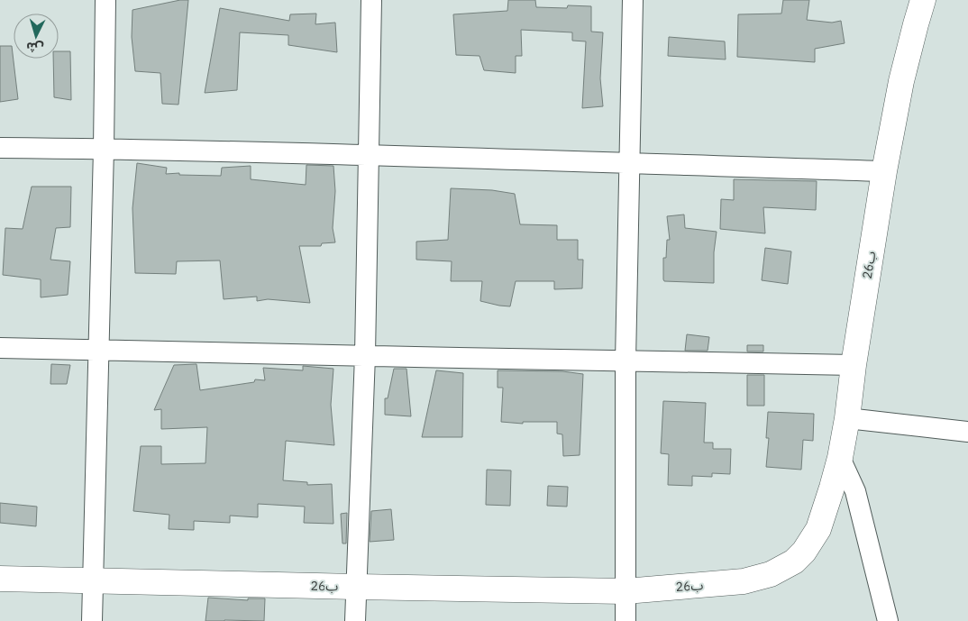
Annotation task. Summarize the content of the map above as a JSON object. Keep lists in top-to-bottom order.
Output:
{
  "streets": {
    "highway": ["26ب"]
  },
  "north": "bottom"
}
